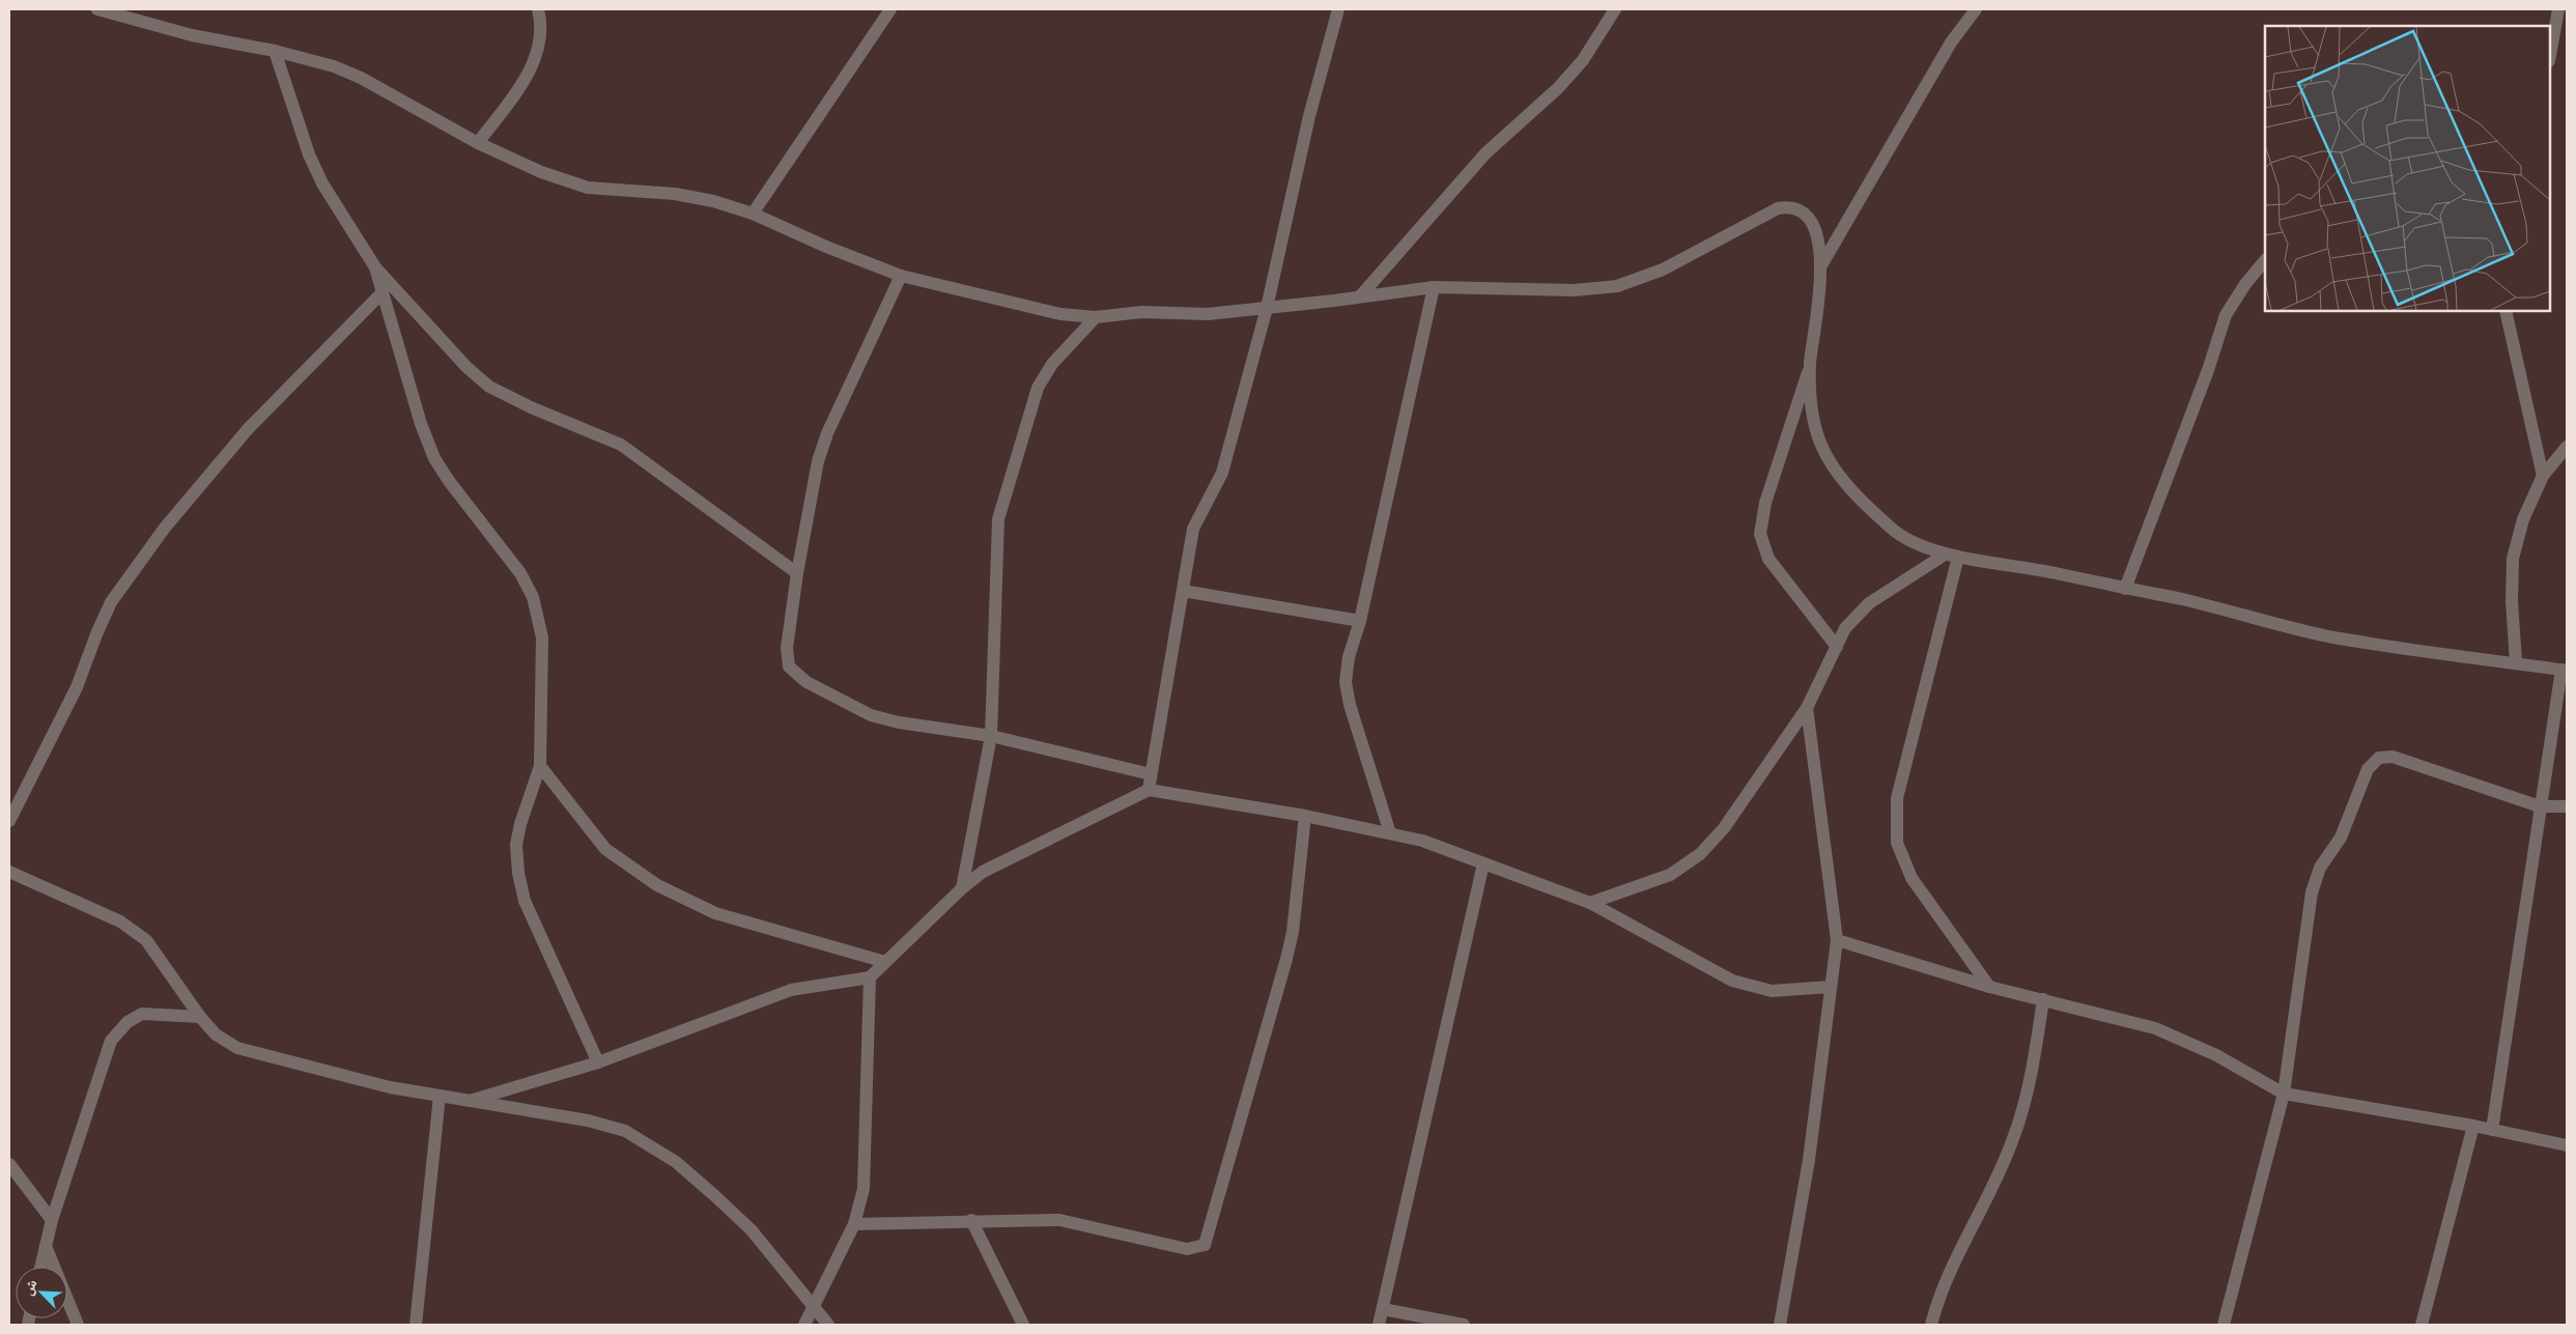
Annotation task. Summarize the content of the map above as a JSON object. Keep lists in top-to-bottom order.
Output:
{
  "north": "top left"
}
